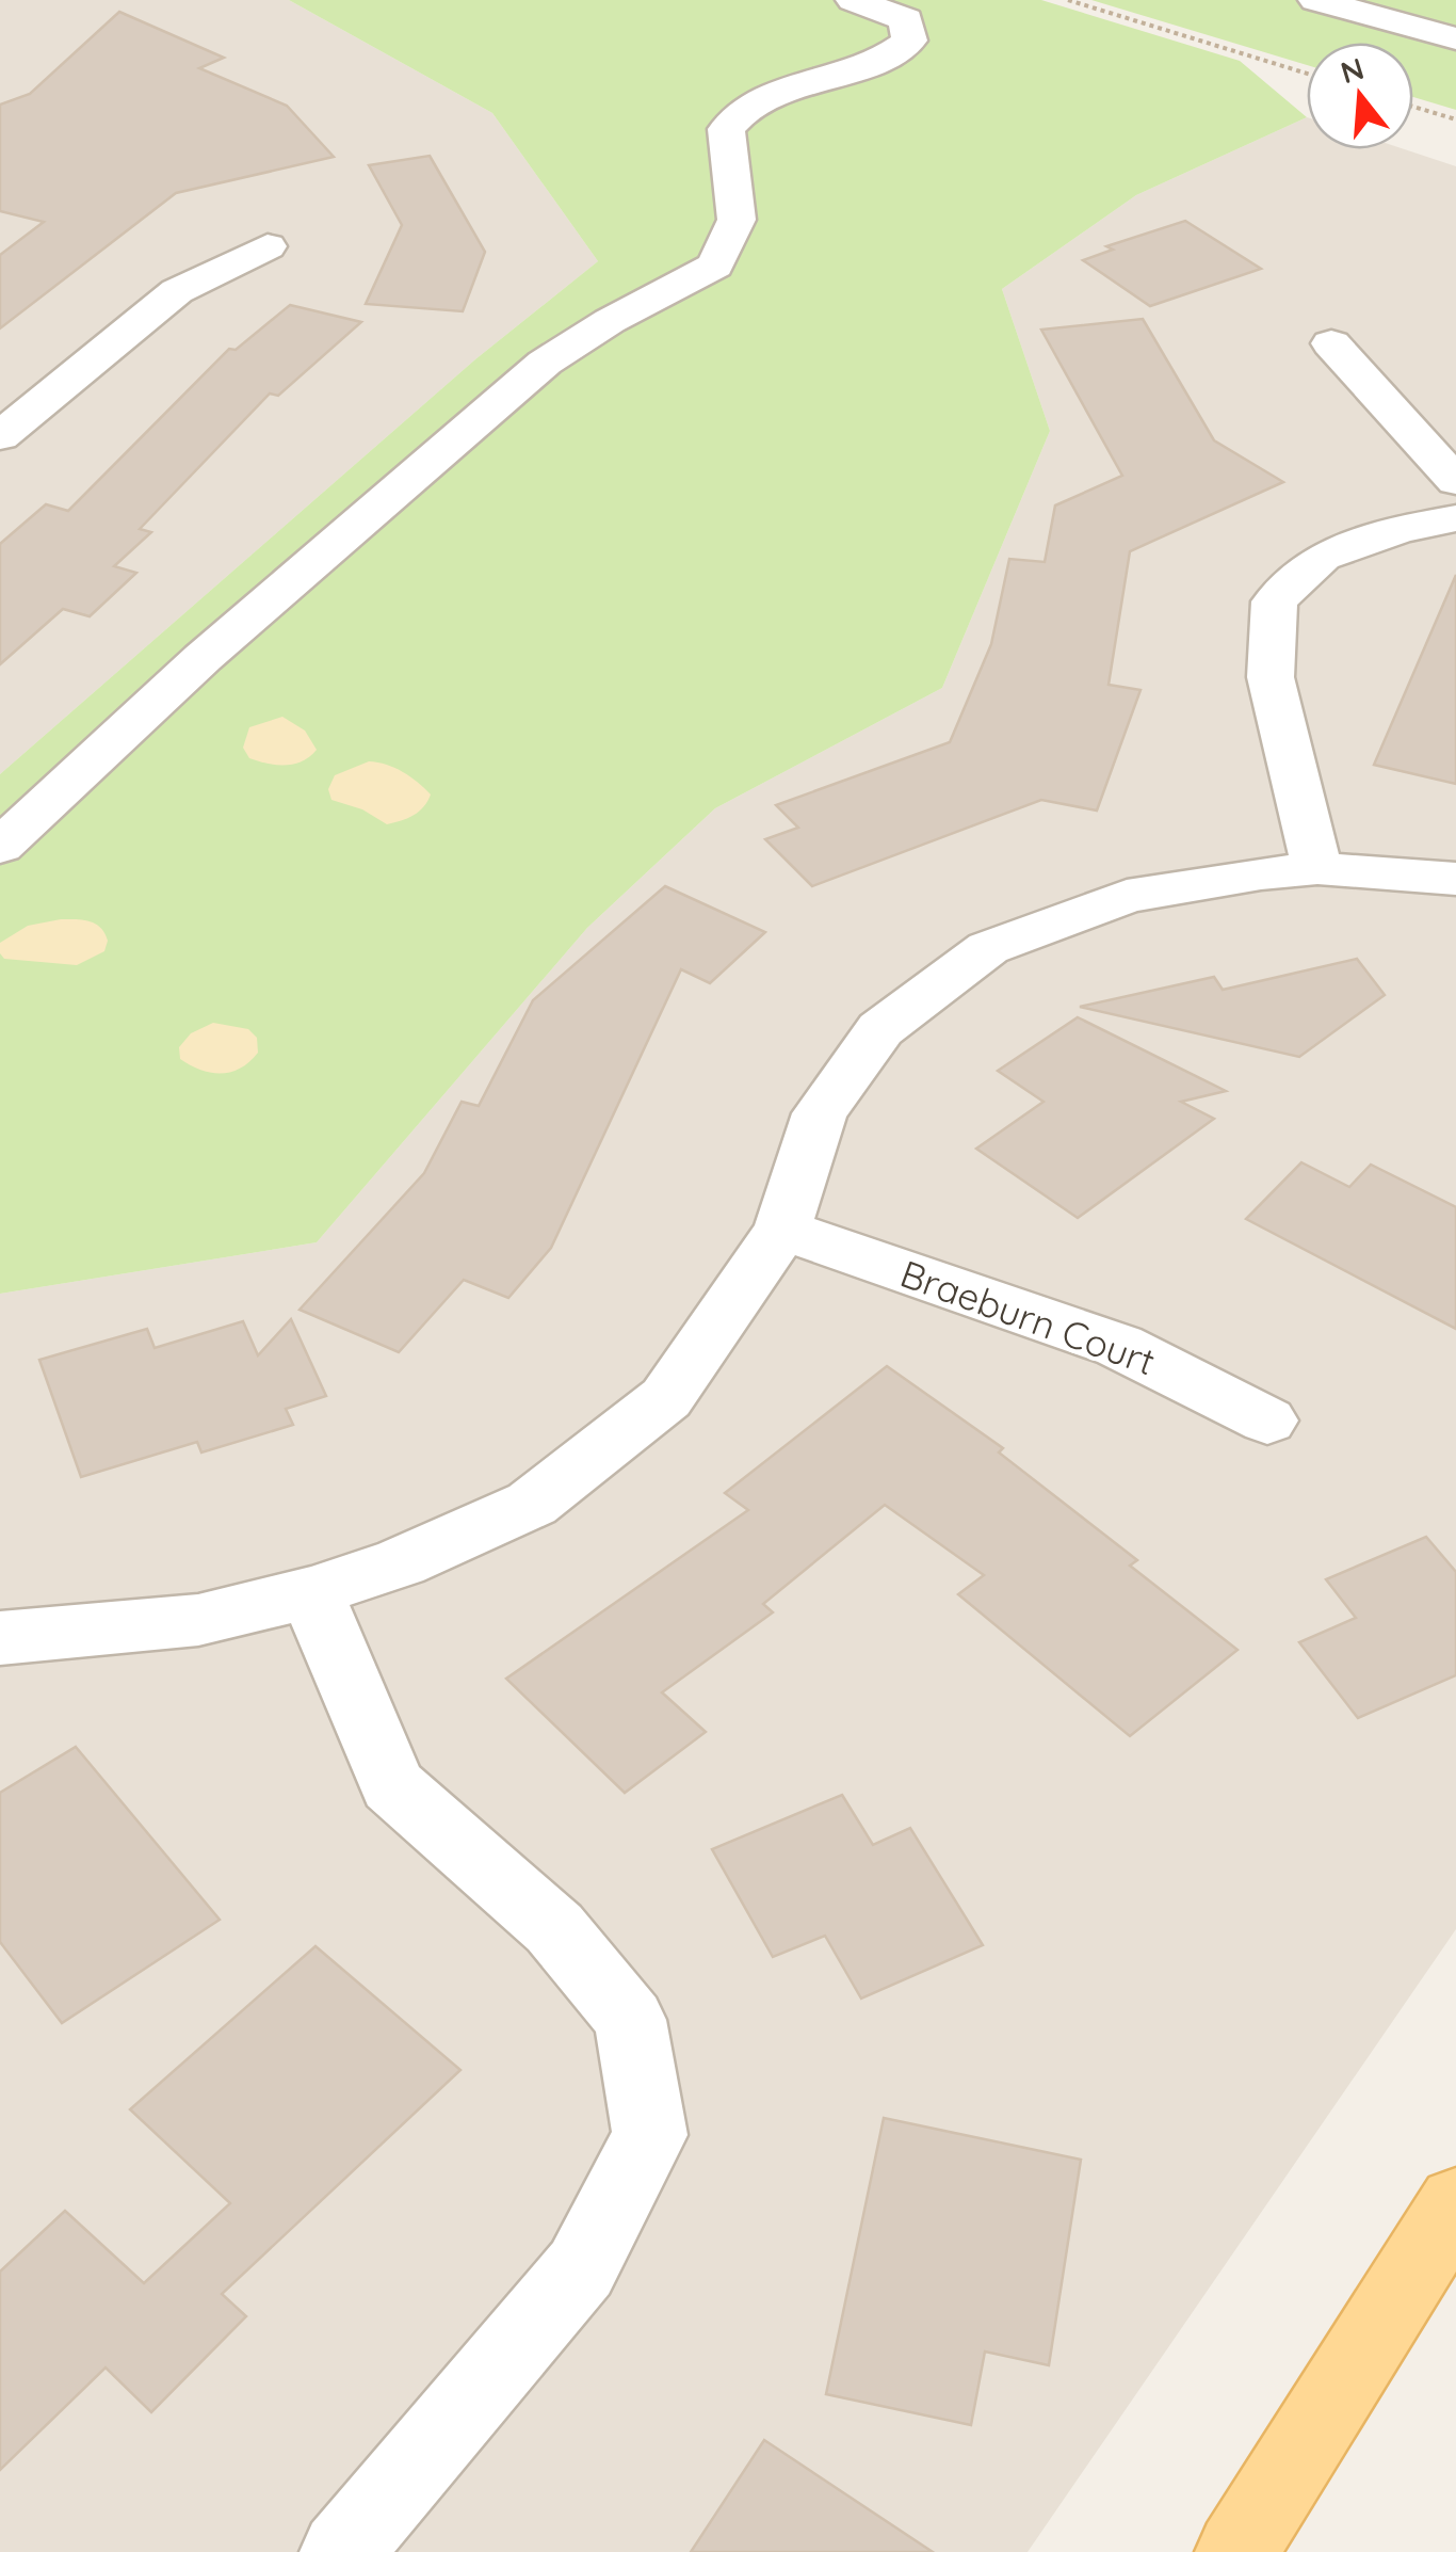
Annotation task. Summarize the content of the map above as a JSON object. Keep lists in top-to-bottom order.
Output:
{
  "streets": {
    "street": ["Braeburn Court"]
  },
  "north": "top"
}
